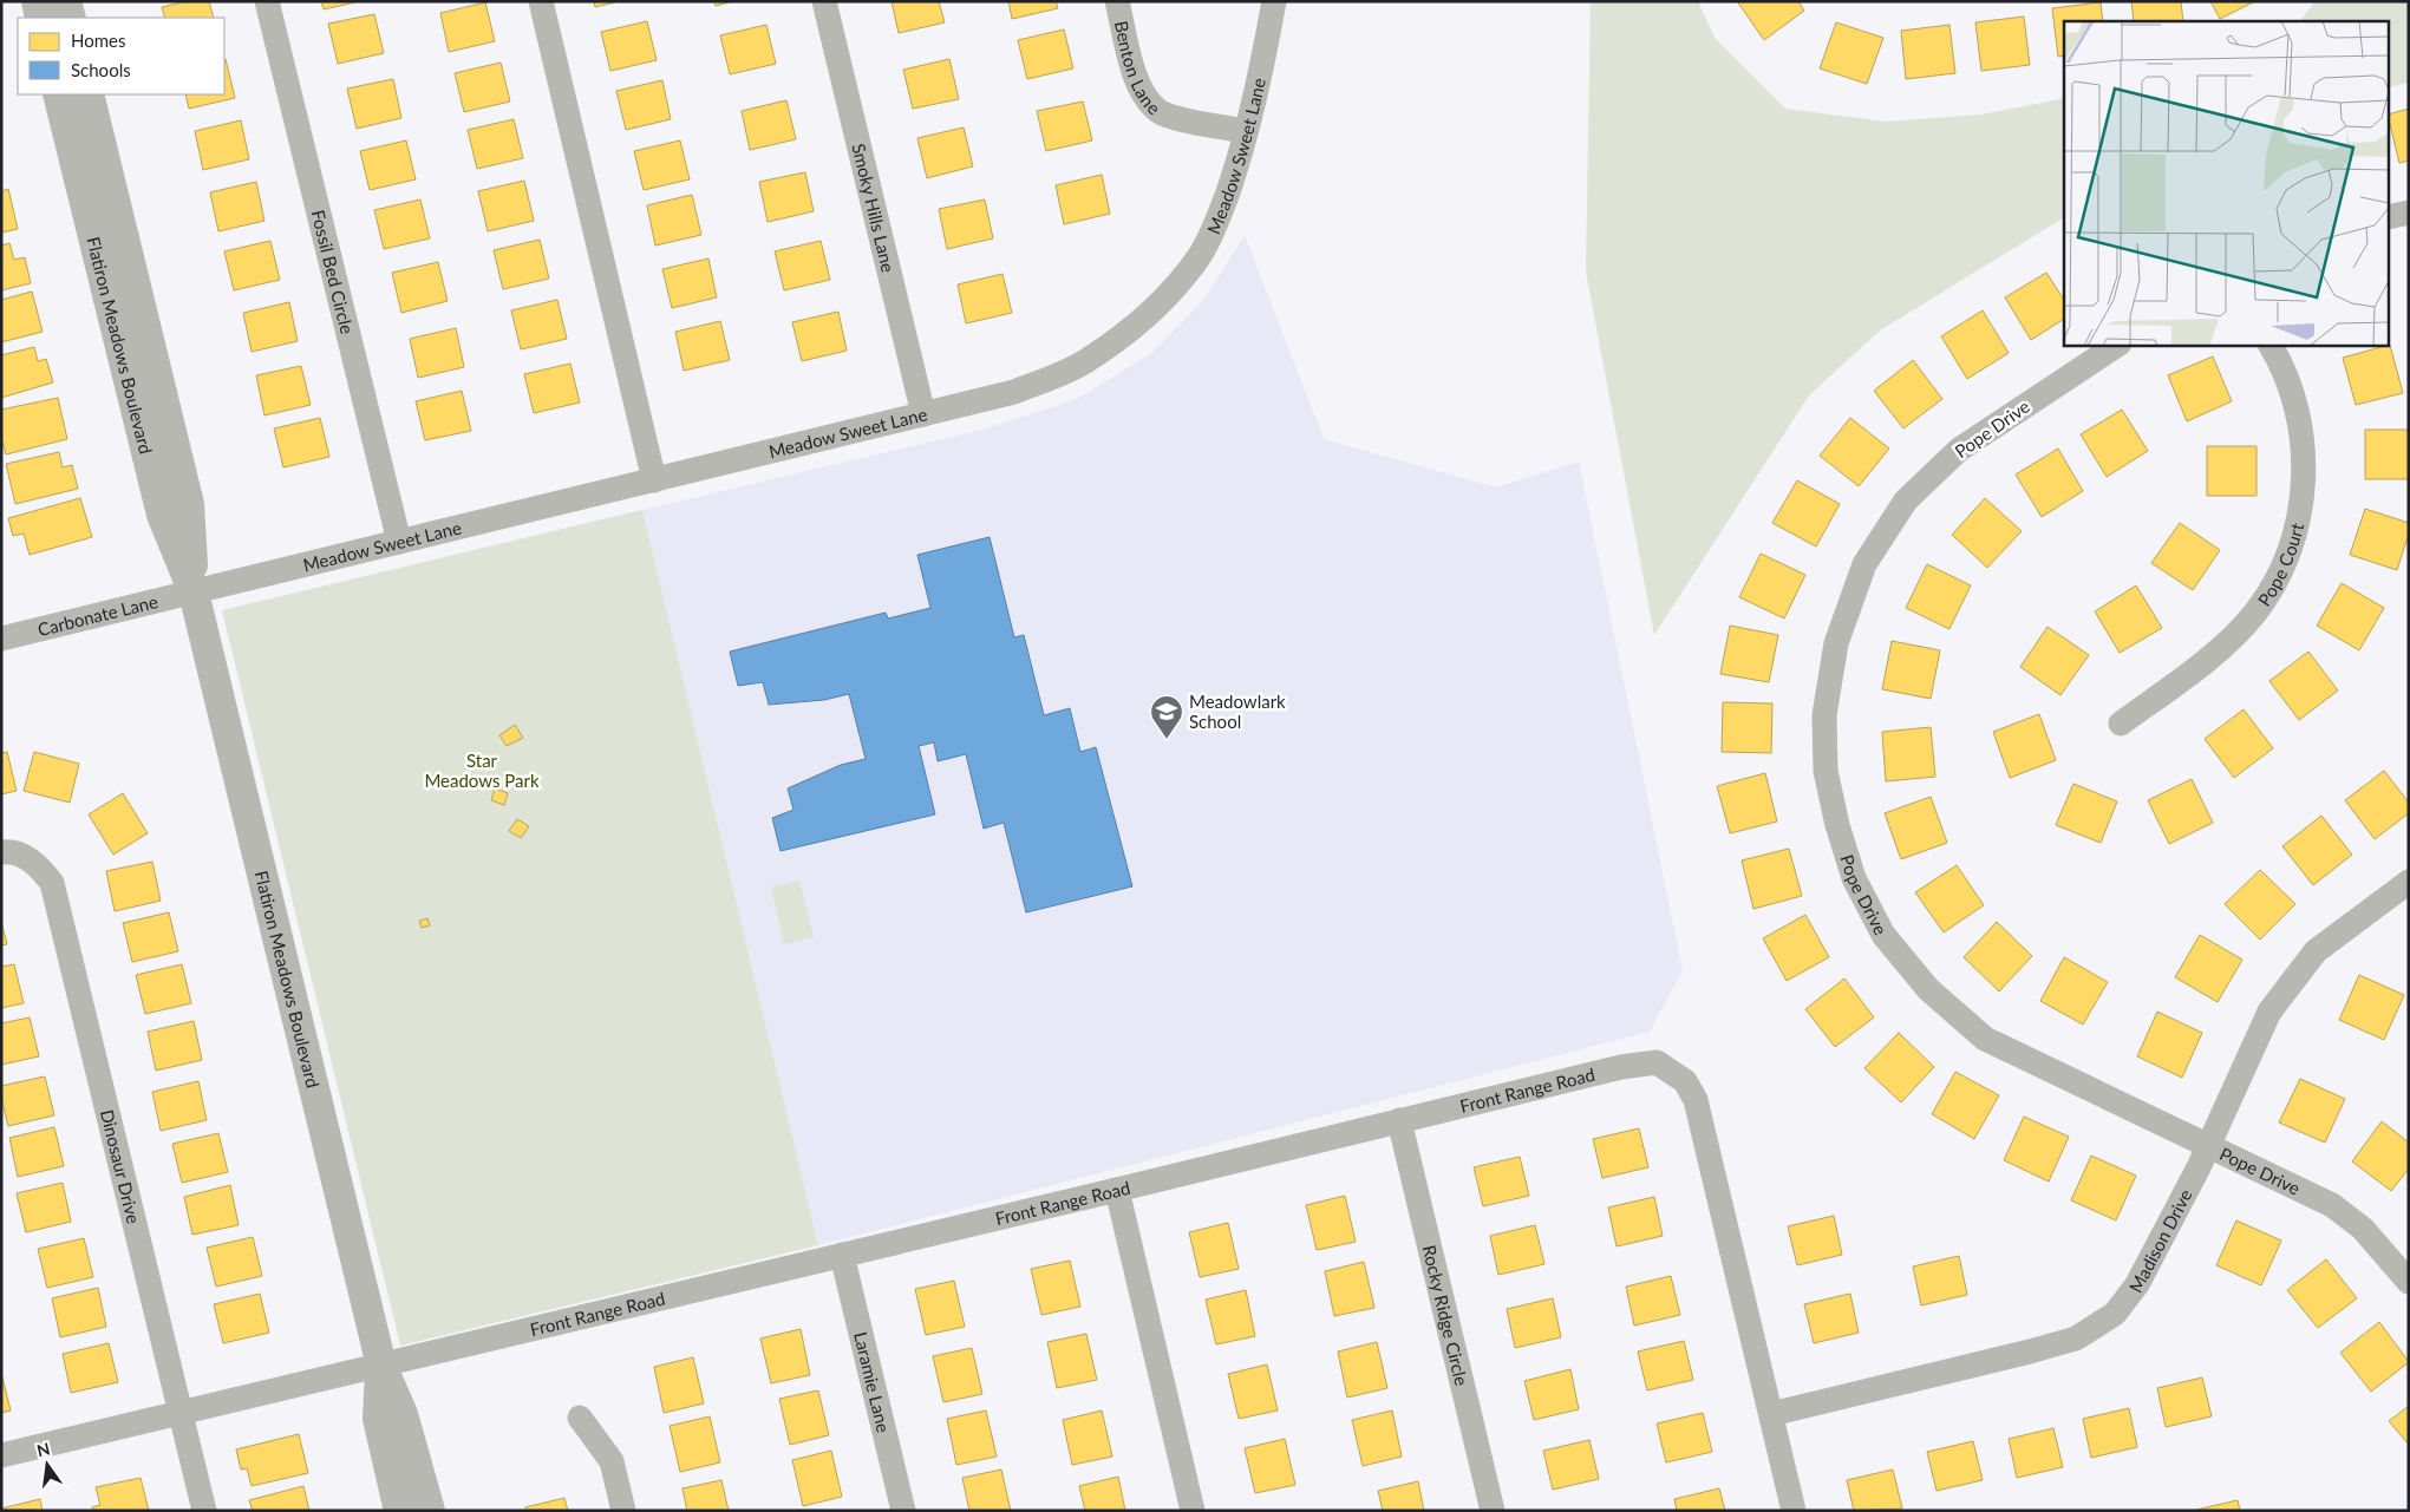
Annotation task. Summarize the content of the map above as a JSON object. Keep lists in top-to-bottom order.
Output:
{
  "streets": {
    "street": [
      "Benton Lane",
      "Meadow Sweet Lane",
      "Smoky Hills Lane",
      "Fossil Bed Circle",
      "Flatiron Meadows Boulevard",
      "Pope Drive",
      "Pope Court",
      "Carbonate Lane",
      "Front Range Road",
      "Dinosaur Drive",
      "Madison Drive",
      "Rocky Ridge Circle",
      "Laramie Lane"
    ]
  },
  "crossings": [
    ["Benton Lane", "Meadow Sweet Lane"],
    ["Meadow Sweet Lane", "Smoky Hills Lane"],
    ["Meadow Sweet Lane", "Fossil Bed Circle"],
    ["Meadow Sweet Lane", "Flatiron Meadows Boulevard"],
    ["Meadow Sweet Lane", "Carbonate Lane"],
    ["Flatiron Meadows Boulevard", "Carbonate Lane"],
    ["Flatiron Meadows Boulevard", "Front Range Road"],
    ["Pope Drive", "Madison Drive"],
    ["Front Range Road", "Dinosaur Drive"],
    ["Front Range Road", "Madison Drive"],
    ["Front Range Road", "Rocky Ridge Circle"],
    ["Front Range Road", "Laramie Lane"]
  ],
  "parks": ["Star Meadows Park"],
  "places": {
    "school or university": ["Meadowlark School"]
  },
  "legend": ["Homes", "Schools"],
  "north": "top"
}
